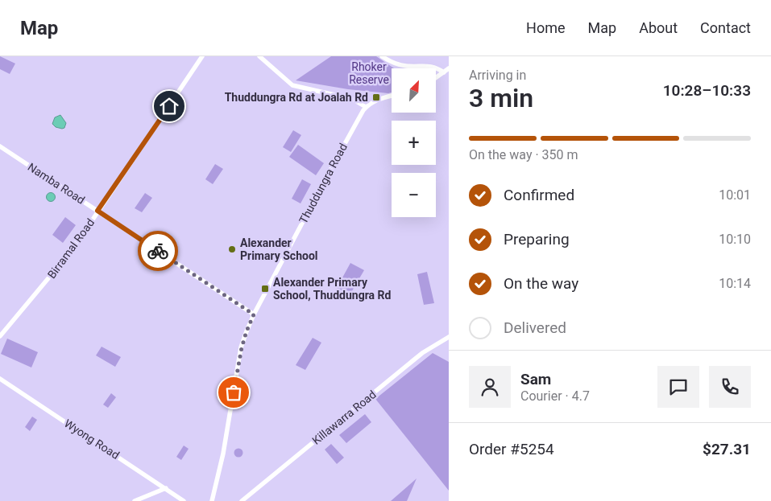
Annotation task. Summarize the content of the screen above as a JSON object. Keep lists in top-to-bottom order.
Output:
{
  "streets": {
    "street": [
      "Namba Road",
      "Thuddungra Road",
      "Birramal Road",
      "Killawarra Road",
      "Wyong Road"
    ]
  },
  "crossings": [
    ["Namba Road", "Thuddungra Road"],
    ["Namba Road", "Birramal Road"]
  ],
  "parks": ["Rhoker Reserve"],
  "places": {
    "transit": ["Thuddungra Rd at Joalah Rd", "Alexander Primary School, Thuddungra Rd"],
    "other": ["Alexander Primary School"]
  },
  "north": "top right",
  "page": {
    "header": "Map",
    "nav": [
      "Home",
      "Map",
      "About",
      "Contact"
    ],
    "heading": ["3 min", "Arriving in", "10:28–10:33"],
    "panel": [
      "Sam",
      "Courier · 4.7",
      "Order #5254",
      "$27.31"
    ],
    "map_buttons": ["+", "−"],
    "bar": "On the way · 350 m",
    "list": [
      ["Confirmed", "10:01"],
      ["Preparing", "10:10"],
      ["On the way", "10:14"],
      "Delivered"
    ]
  }
}
